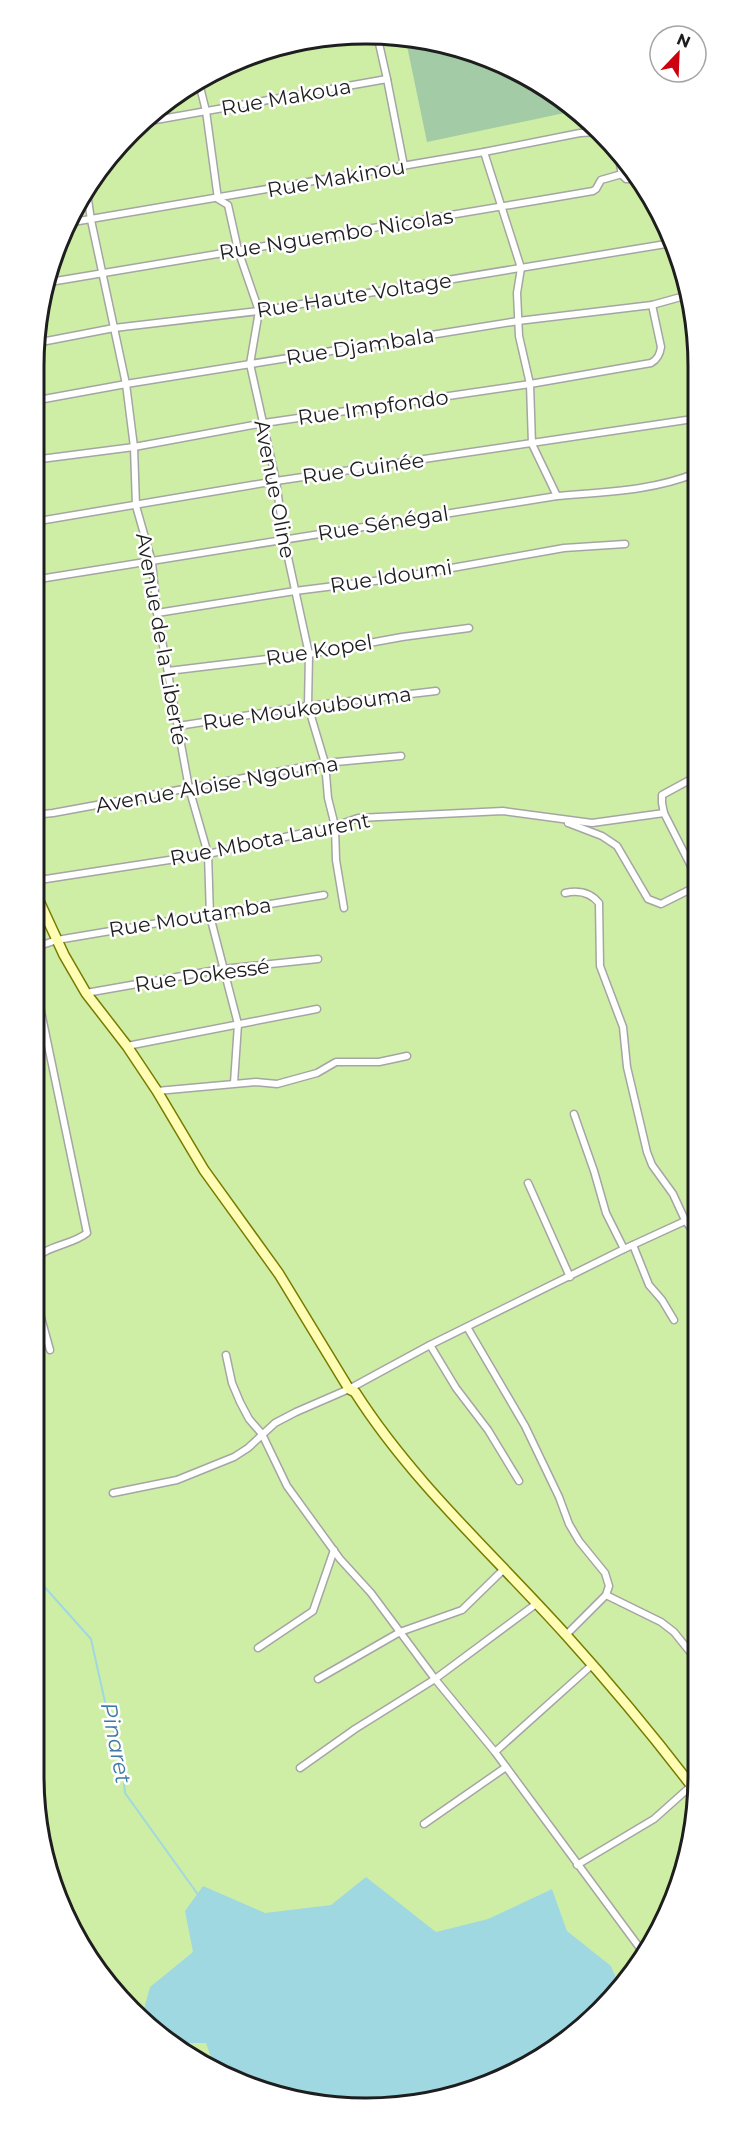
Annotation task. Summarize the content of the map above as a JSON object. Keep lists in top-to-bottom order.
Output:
{
  "streets": {
    "street": [
      "Rue Makoua",
      "Rue Makinou",
      "Rue Nguembo Nicolas",
      "Rue Haute Voltage",
      "Rue Djambala",
      "Rue Impfondo",
      "Rue Guinée",
      "Avenue Oline",
      "Rue Sénégal",
      "Rue Idoumi",
      "Avenue de la Liberté",
      "Rue Kopel",
      "Rue Moukoubouma",
      "Avenue Aloise Ngouma",
      "Rue Mbota Laurent",
      "Rue Moutamba",
      "Rue Dokessé"
    ]
  },
  "crossings": [
    ["Rue Makoua", "Avenue Oline"],
    ["Rue Makinou", "Avenue Oline"],
    ["Rue Makinou", "Avenue de la Liberté"],
    ["Rue Nguembo Nicolas", "Avenue Oline"],
    ["Rue Nguembo Nicolas", "Avenue de la Liberté"],
    ["Rue Haute Voltage", "Avenue Oline"],
    ["Rue Haute Voltage", "Avenue de la Liberté"],
    ["Rue Djambala", "Rue Impfondo"],
    ["Rue Djambala", "Avenue Oline"],
    ["Rue Djambala", "Avenue de la Liberté"],
    ["Rue Impfondo", "Avenue Oline"],
    ["Rue Impfondo", "Avenue de la Liberté"],
    ["Rue Guinée", "Avenue Oline"],
    ["Rue Guinée", "Avenue de la Liberté"],
    ["Avenue Oline", "Rue Sénégal"],
    ["Avenue Oline", "Rue Idoumi"],
    ["Avenue Oline", "Rue Kopel"],
    ["Avenue Oline", "Rue Moukoubouma"],
    ["Avenue Oline", "Avenue Aloise Ngouma"],
    ["Avenue Oline", "Rue Mbota Laurent"],
    ["Rue Sénégal", "Avenue de la Liberté"],
    ["Rue Idoumi", "Avenue de la Liberté"],
    ["Avenue de la Liberté", "Rue Kopel"],
    ["Avenue de la Liberté", "Rue Moukoubouma"],
    ["Avenue de la Liberté", "Avenue Aloise Ngouma"],
    ["Avenue de la Liberté", "Rue Mbota Laurent"],
    ["Avenue de la Liberté", "Rue Moutamba"],
    ["Avenue de la Liberté", "Rue Dokessé"]
  ],
  "water": ["Pinaret"],
  "north": "top right"
}
